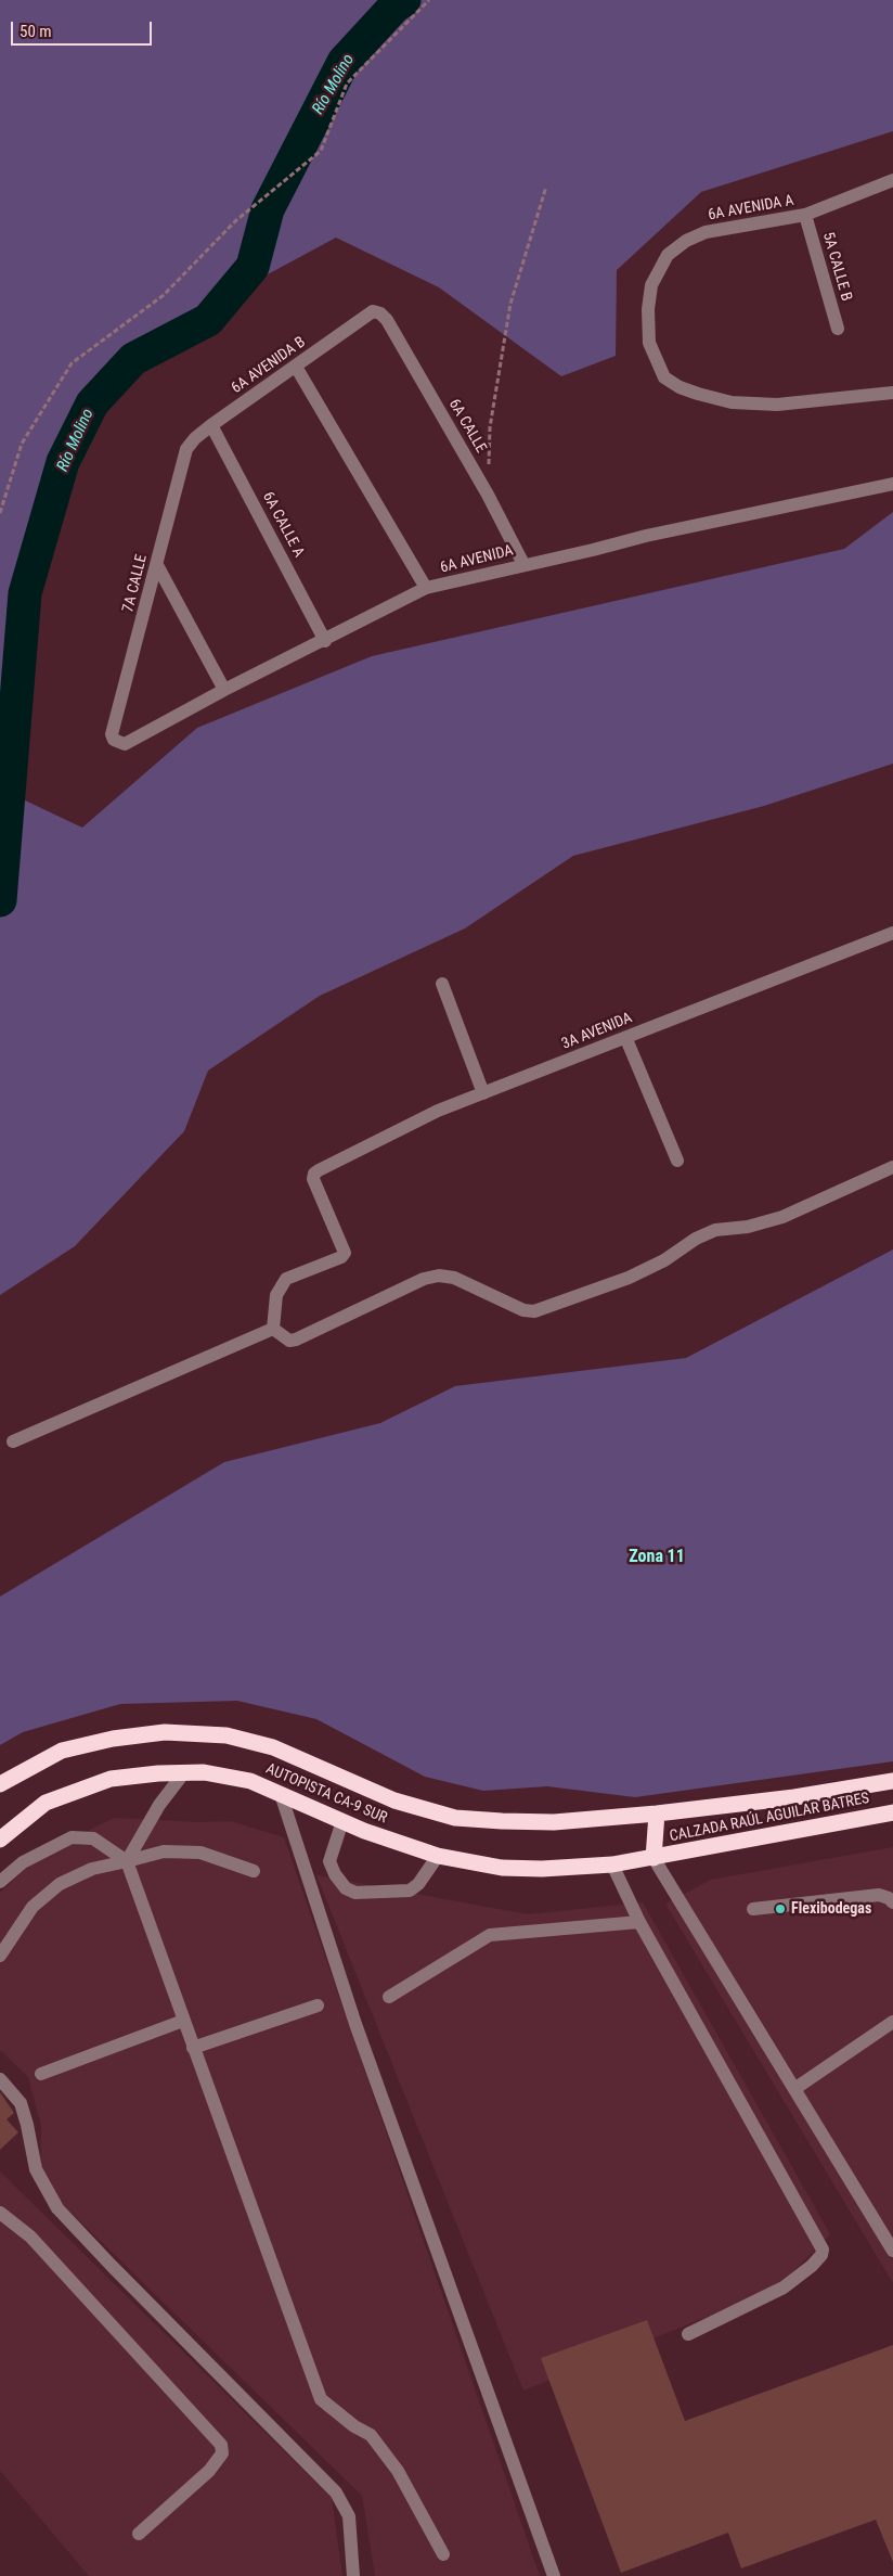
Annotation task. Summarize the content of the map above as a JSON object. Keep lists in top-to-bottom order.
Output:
{
  "streets": {
    "highway": ["AUTOPISTA CA-9 SUR", "CALZADA RAÚL AGUILAR BATRES"],
    "street": [
      "6A AVENIDA A",
      "5A CALLE B",
      "6A AVENIDA B",
      "6A CALLE",
      "6A CALLE A",
      "6A AVENIDA",
      "7A CALLE",
      "3A AVENIDA"
    ]
  },
  "crossings": [
    ["6A AVENIDA A", "5A CALLE B"],
    ["6A AVENIDA B", "6A CALLE"],
    ["6A AVENIDA B", "6A CALLE A"],
    ["6A AVENIDA B", "7A CALLE"],
    ["6A CALLE", "6A AVENIDA"],
    ["6A CALLE A", "6A AVENIDA"],
    ["6A AVENIDA", "7A CALLE"],
    ["AUTOPISTA CA-9 SUR", "CALZADA RAÚL AGUILAR BATRES"]
  ],
  "districts": ["Zona 11"],
  "water": ["Río Molino"],
  "places": ["Flexibodegas"],
  "scale_bar": "50 m"
}
